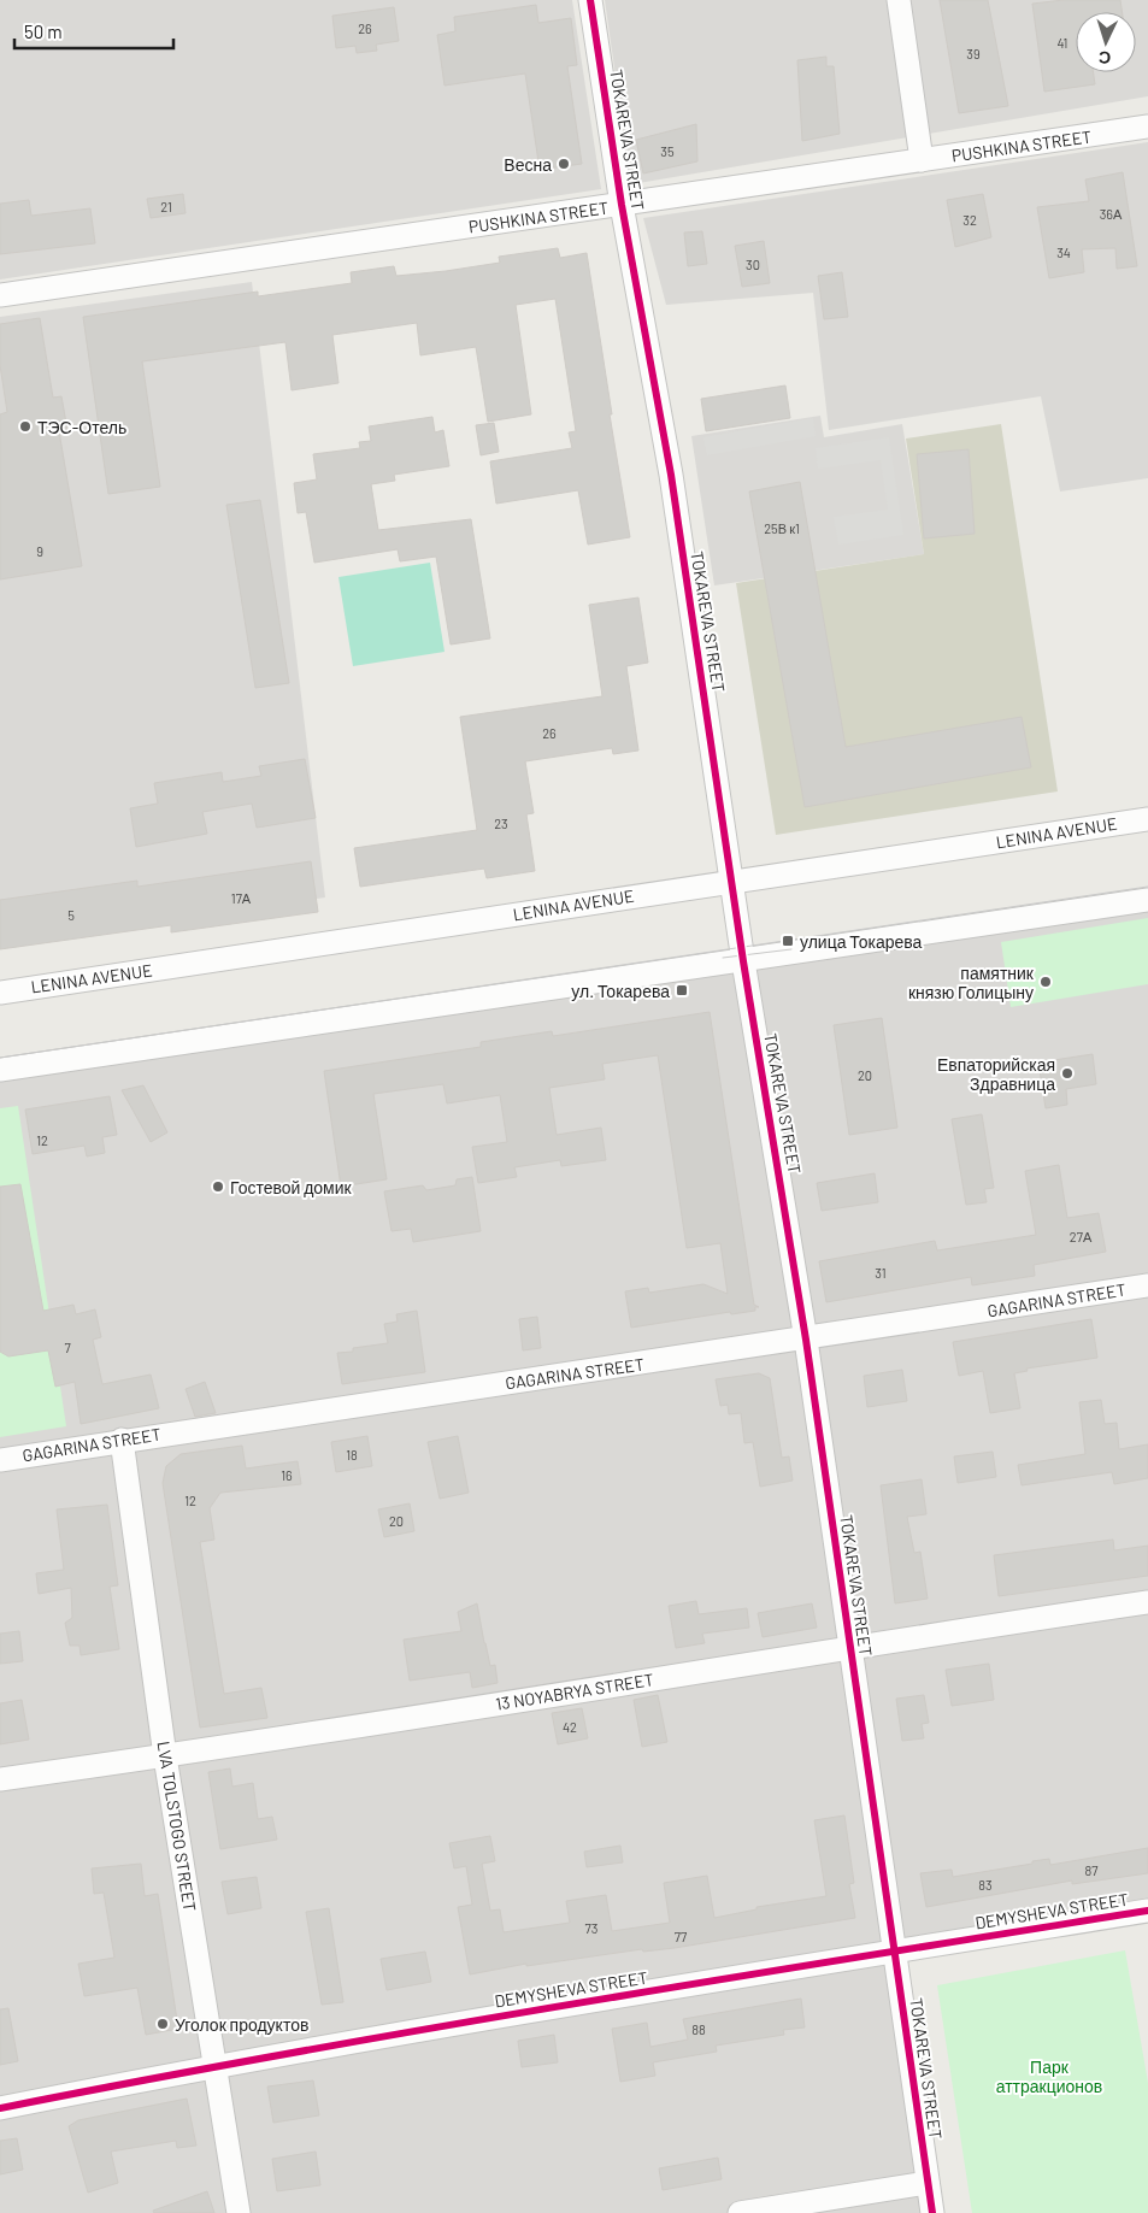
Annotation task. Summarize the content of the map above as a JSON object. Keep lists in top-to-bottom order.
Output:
{
  "streets": {
    "street": [
      "TOKAREVA STREET",
      "PUSHKINA STREET",
      "LENINA AVENUE",
      "GAGARINA STREET",
      "13 NOYABRYA STREET",
      "LVA TOLSTOGO STREET",
      "DEMYSHEVA STREET"
    ]
  },
  "crossings": [
    ["TOKAREVA STREET", "PUSHKINA STREET"],
    ["TOKAREVA STREET", "LENINA AVENUE"],
    ["TOKAREVA STREET", "GAGARINA STREET"],
    ["TOKAREVA STREET", "13 NOYABRYA STREET"],
    ["TOKAREVA STREET", "DEMYSHEVA STREET"],
    ["GAGARINA STREET", "LVA TOLSTOGO STREET"],
    ["13 NOYABRYA STREET", "LVA TOLSTOGO STREET"],
    ["LVA TOLSTOGO STREET", "DEMYSHEVA STREET"]
  ],
  "parks": ["Парк аттракционов"],
  "places": {
    "other": [
      "Весна",
      "ТЭС-Отель",
      "памятник князю Голицыну",
      "Евпаторийская Здравница",
      "Гостевой домик",
      "Уголок продуктов"
    ],
    "transit": ["улица Токарева", "ул. Токарева"]
  },
  "house_numbers": [
    "26",
    "41",
    "39",
    "35",
    "21",
    "36А",
    "32",
    "34",
    "30",
    "25В к1",
    "9",
    "26",
    "23",
    "17А",
    "5",
    "20",
    "12",
    "27А",
    "31",
    "7",
    "18",
    "16",
    "12",
    "20",
    "42",
    "87",
    "83",
    "73",
    "77",
    "88"
  ],
  "scale_bar": "50 m",
  "north": "bottom"
}
